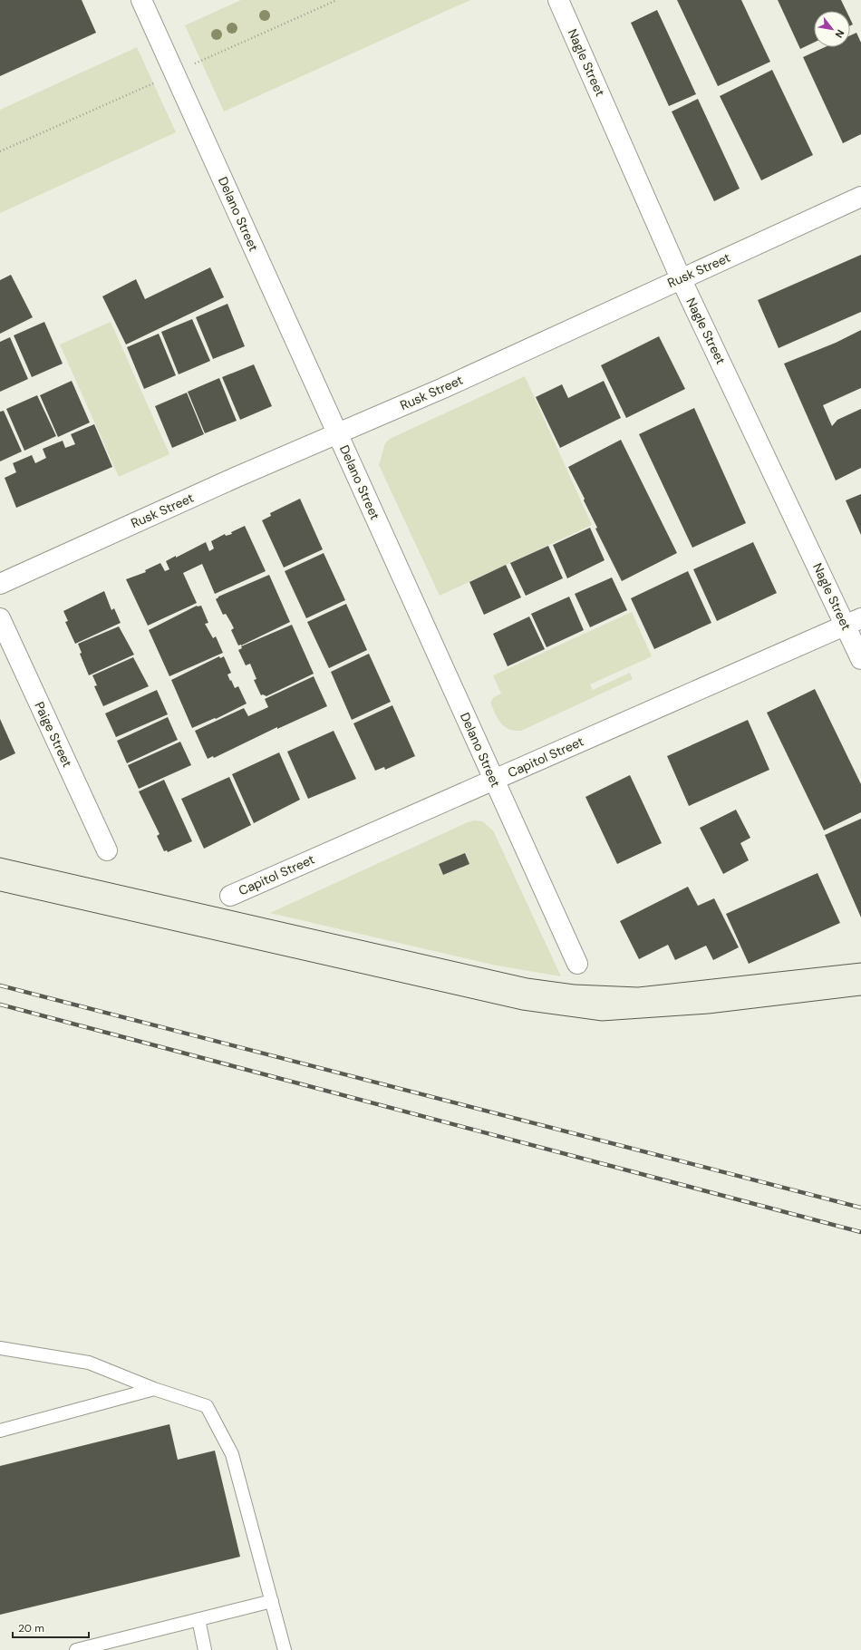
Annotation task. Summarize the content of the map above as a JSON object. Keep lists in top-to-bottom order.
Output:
{
  "streets": {
    "street": [
      "Nagle Street",
      "Delano Street",
      "Rusk Street",
      "Paige Street",
      "Capitol Street"
    ]
  },
  "crossings": [
    ["Nagle Street", "Rusk Street"],
    ["Nagle Street", "Capitol Street"],
    ["Delano Street", "Rusk Street"],
    ["Delano Street", "Capitol Street"]
  ],
  "scale_bar": "20 m",
  "north": "bottom right"
}
